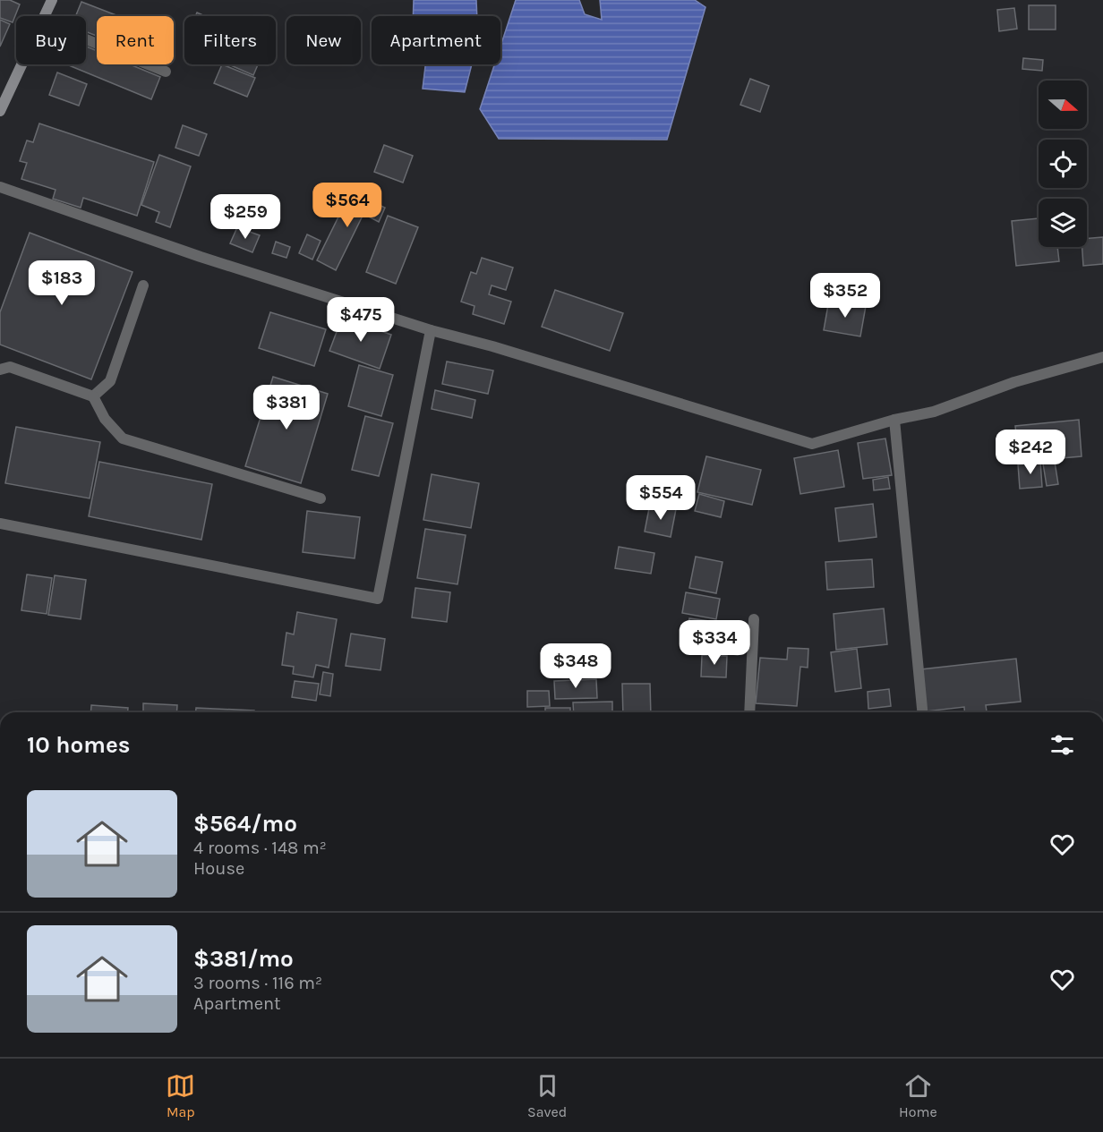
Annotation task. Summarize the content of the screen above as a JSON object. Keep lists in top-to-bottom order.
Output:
{
  "north": "right",
  "page": {
    "chip": [
      "Buy",
      "Rent",
      "Filters",
      "New",
      "Apartment"
    ],
    "price": [
      "$564",
      "$259",
      "$183",
      "$352",
      "$475",
      "$381",
      "$242",
      "$554",
      "$334",
      "$348"
    ],
    "heading": "10 homes",
    "list": [
      {
        "name": "$564/mo",
        "note": "4 rooms · 148 m² · House"
      },
      {
        "name": "$381/mo",
        "note": "3 rooms · 116 m² · Apartment"
      }
    ],
    "tabs": ["Map", "Saved", "Home"]
  }
}
